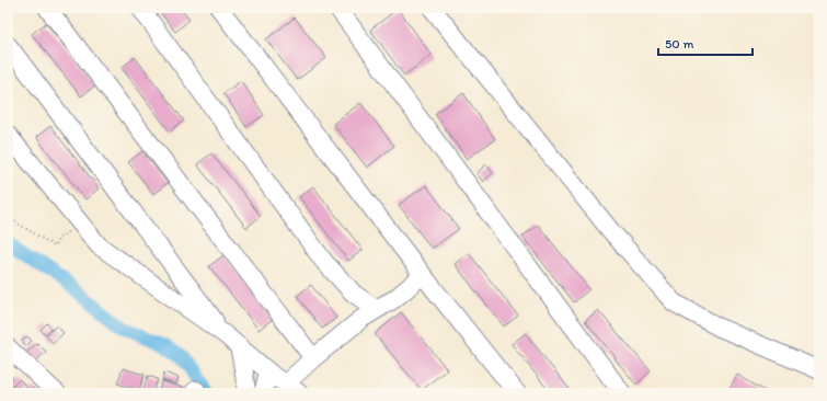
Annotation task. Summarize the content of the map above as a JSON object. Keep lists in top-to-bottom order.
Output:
{
  "scale_bar": "50 m"
}
